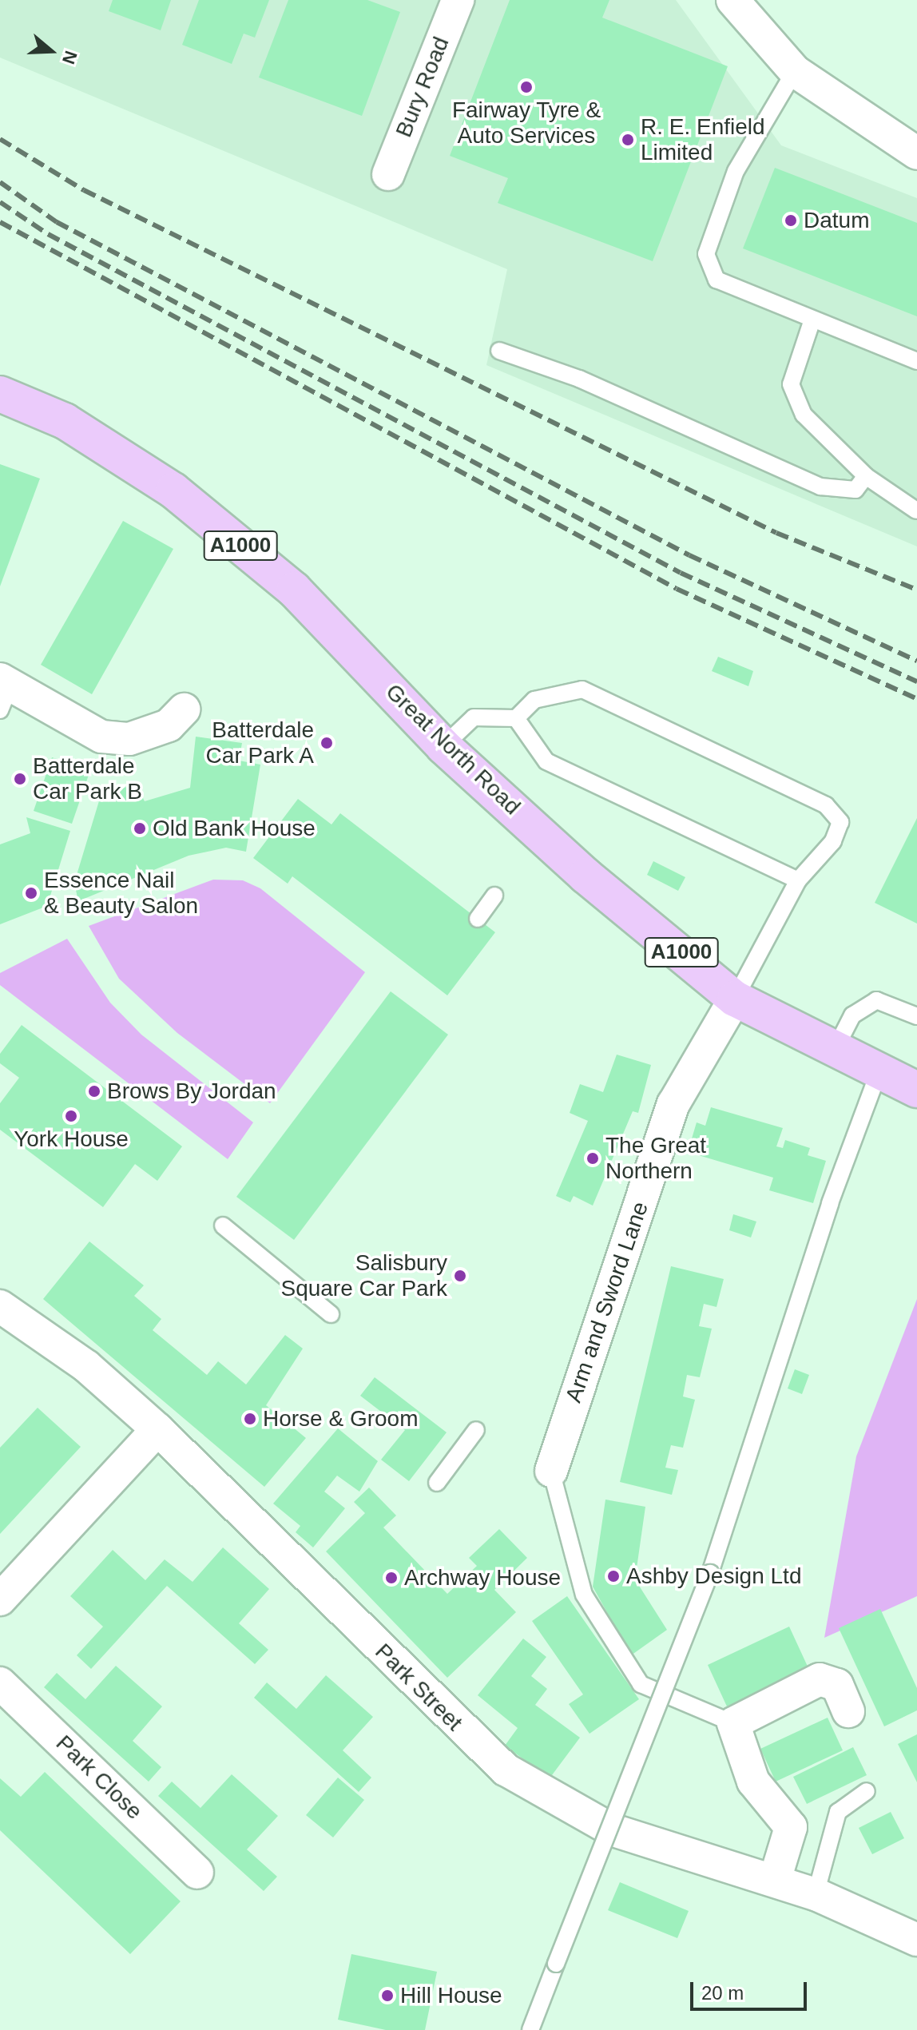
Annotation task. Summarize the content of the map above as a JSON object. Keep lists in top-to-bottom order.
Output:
{
  "streets": {
    "main road": ["A1000", "Great North Road"],
    "street": [
      "Bury Road",
      "Arm and Sword Lane",
      "Park Street",
      "Park Close"
    ]
  },
  "crossings": [
    ["Great North Road", "Arm and Sword Lane"]
  ],
  "places": [
    "Fairway Tyre & Auto Services",
    "R. E. Enfield Limited",
    "Datum",
    "Batterdale Car Park A",
    "Batterdale Car Park B",
    "Old Bank House",
    "Essence Nail & Beauty Salon",
    "Brows By Jordan",
    "York House",
    "The Great Northern",
    "Salisbury Square Car Park",
    "Horse & Groom",
    "Ashby Design Ltd",
    "Archway House",
    "Hill House"
  ],
  "scale_bar": "20 m",
  "north": "right"
}
